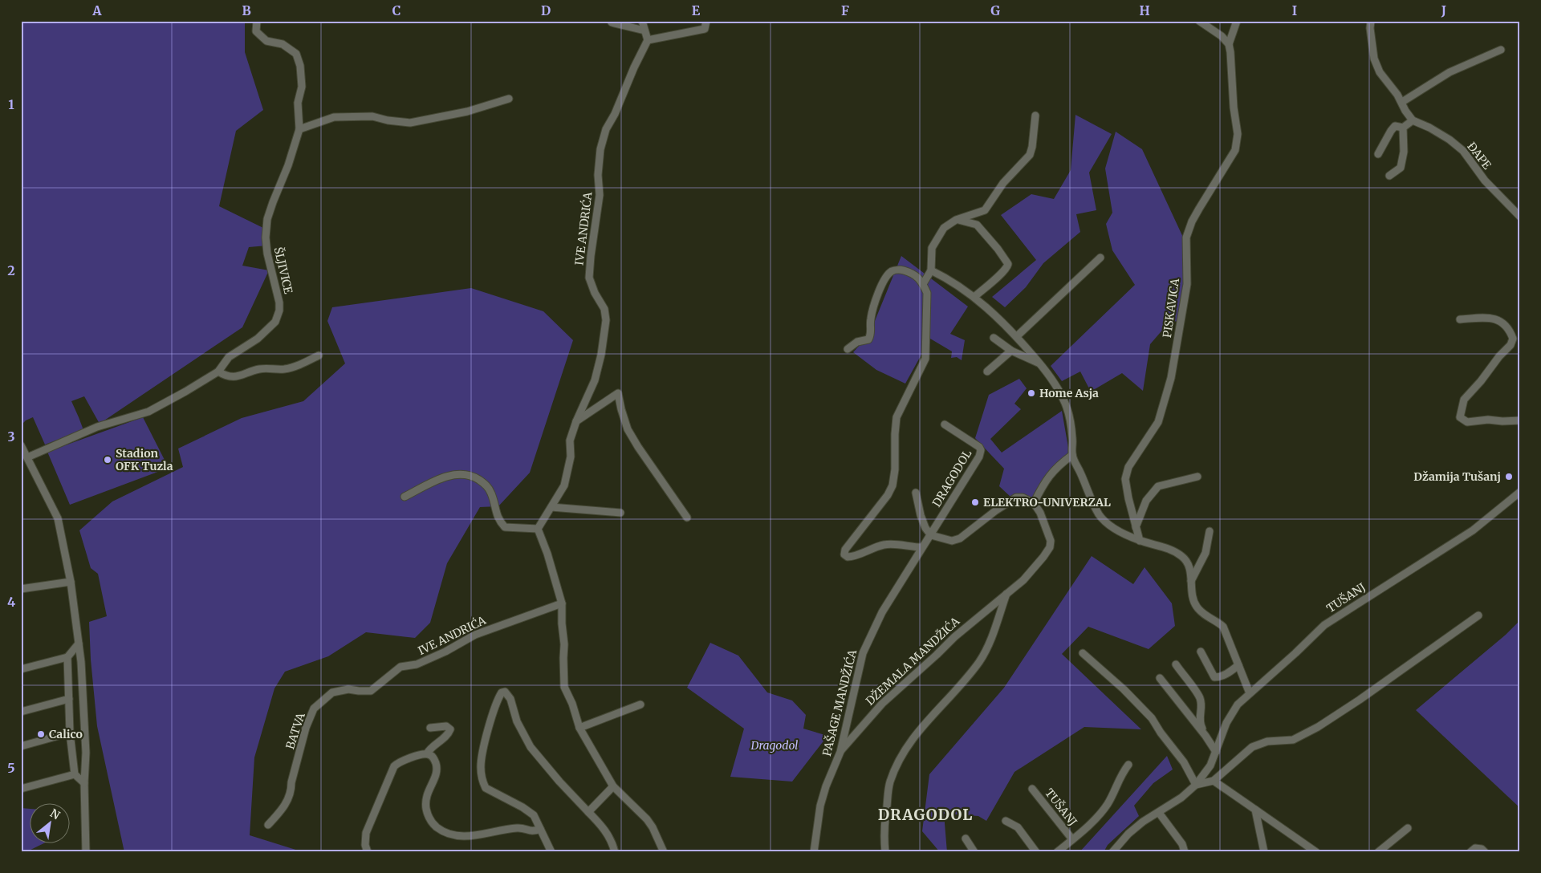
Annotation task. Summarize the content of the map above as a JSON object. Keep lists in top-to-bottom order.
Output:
{
  "streets": {
    "street": [
      "ĐAPE",
      "IVE ANDRIĆA",
      "ŠLJIVICE",
      "PISKAVICA",
      "DRAGODOL",
      "TUŠANJ",
      "DŽEMALA MANDŽIĆA",
      "PAŠAGE MANDŽIĆA",
      "BATVA"
    ]
  },
  "crossings": [
    ["IVE ANDRIĆA", "BATVA"],
    ["DRAGODOL", "PAŠAGE MANDŽIĆA"],
    ["DŽEMALA MANDŽIĆA", "PAŠAGE MANDŽIĆA"]
  ],
  "districts": ["DRAGODOL"],
  "parks": ["Dragodol"],
  "places": [
    "Home Asja",
    "Stadion OFK Tuzla",
    "Džamija Tušanj",
    "ELEKTRO-UNIVERZAL",
    "Calico"
  ],
  "north": "top right",
  "grid": {
    "columns": [
      "A",
      "B",
      "C",
      "D",
      "E",
      "F",
      "G",
      "H",
      "I",
      "J"
    ],
    "rows": [
      "1",
      "2",
      "3",
      "4",
      "5"
    ]
  }
}
